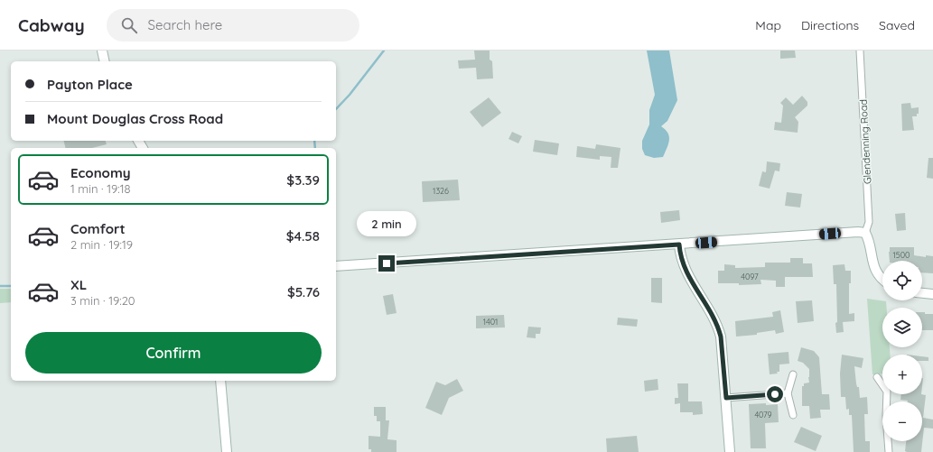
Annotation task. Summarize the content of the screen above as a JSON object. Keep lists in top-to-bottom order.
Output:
{
  "streets": {
    "street": ["Glendenning Road"]
  },
  "house_numbers": [
    "1326",
    "1500",
    "4097",
    "1401",
    "4079"
  ],
  "page": {
    "header": "Cabway",
    "search": "Search here",
    "nav": ["Map", "Directions", "Saved"],
    "banner": ["Payton Place", "Mount Douglas Cross Road"],
    "list": [
      {
        "name": "Economy",
        "note": "1 min · 19:18",
        "value": "$3.39"
      },
      {
        "name": "Comfort",
        "note": "2 min · 19:19",
        "value": "$4.58"
      },
      {
        "name": "XL",
        "note": "3 min · 19:20",
        "value": "$5.76"
      }
    ],
    "bubble": "2 min",
    "map_buttons": ["+", "−"],
    "buttons": "Confirm"
  }
}
